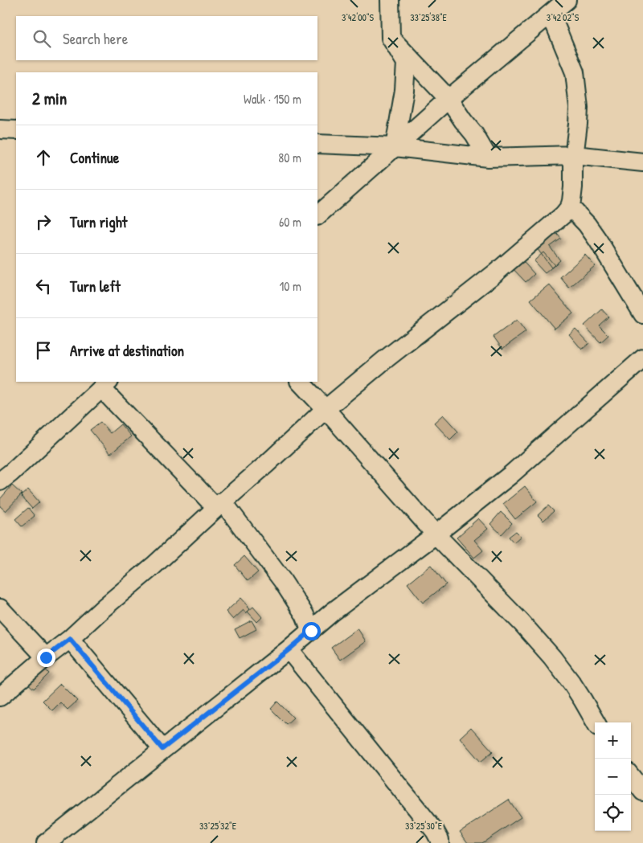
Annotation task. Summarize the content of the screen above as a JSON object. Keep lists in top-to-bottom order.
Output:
{
  "page": {
    "search": "Search here",
    "heading": ["2 min", "Walk · 150 m"],
    "list": [
      ["Continue", "80 m"],
      ["Turn right", "60 m"],
      ["Turn left", "10 m"],
      "Arrive at destination"
    ],
    "map_buttons": ["+", "−"]
  },
  "coordinates": [
    "3°42'00\"S",
    "33°25'38\"E",
    "3°42'02\"S",
    "33°25'32\"E",
    "33°25'30\"E"
  ]
}
